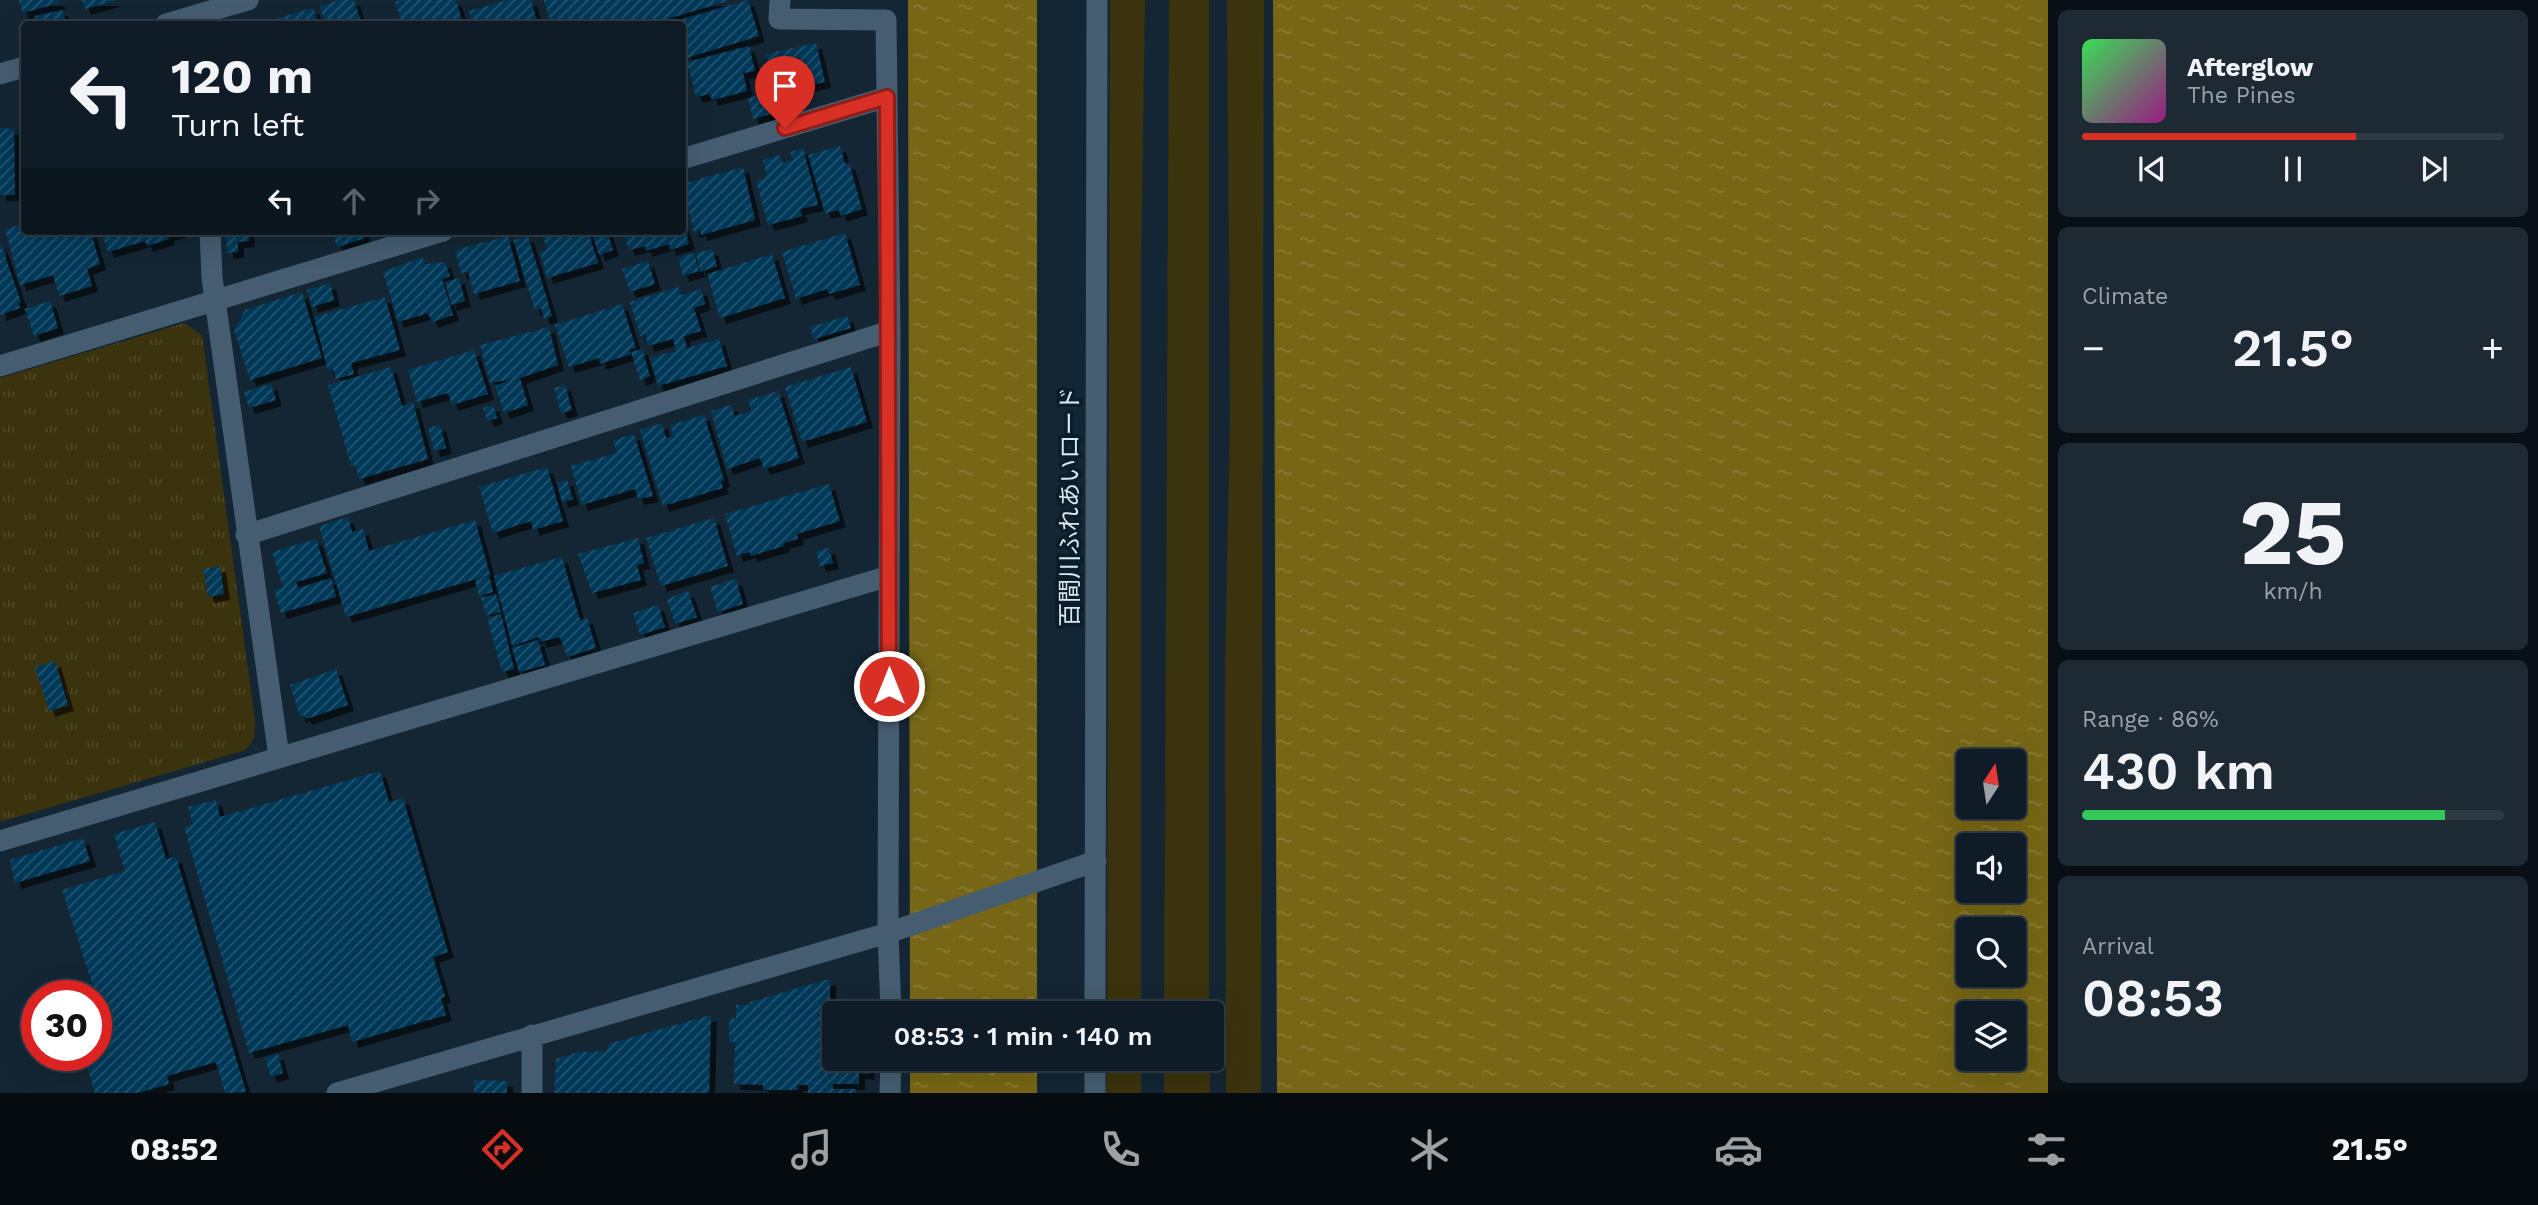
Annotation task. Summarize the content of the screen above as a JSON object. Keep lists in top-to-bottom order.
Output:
{
  "streets": {
    "street": ["百間川ふれあいロード"]
  },
  "north": "top",
  "page": {
    "turn": ["120 m", "Turn left"],
    "song": ["Afterglow", "The Pines"],
    "tile": [
      "Climate",
      ["25", "km/h"],
      ["Range · 86%", "430 km"],
      ["Arrival", "08:53"]
    ],
    "heat": ["−", "21.5°", "+"],
    "limit": "30",
    "trip": "08:53 · 1 min · 140 m",
    "tabs": ["08:52", "21.5°"]
  }
}
